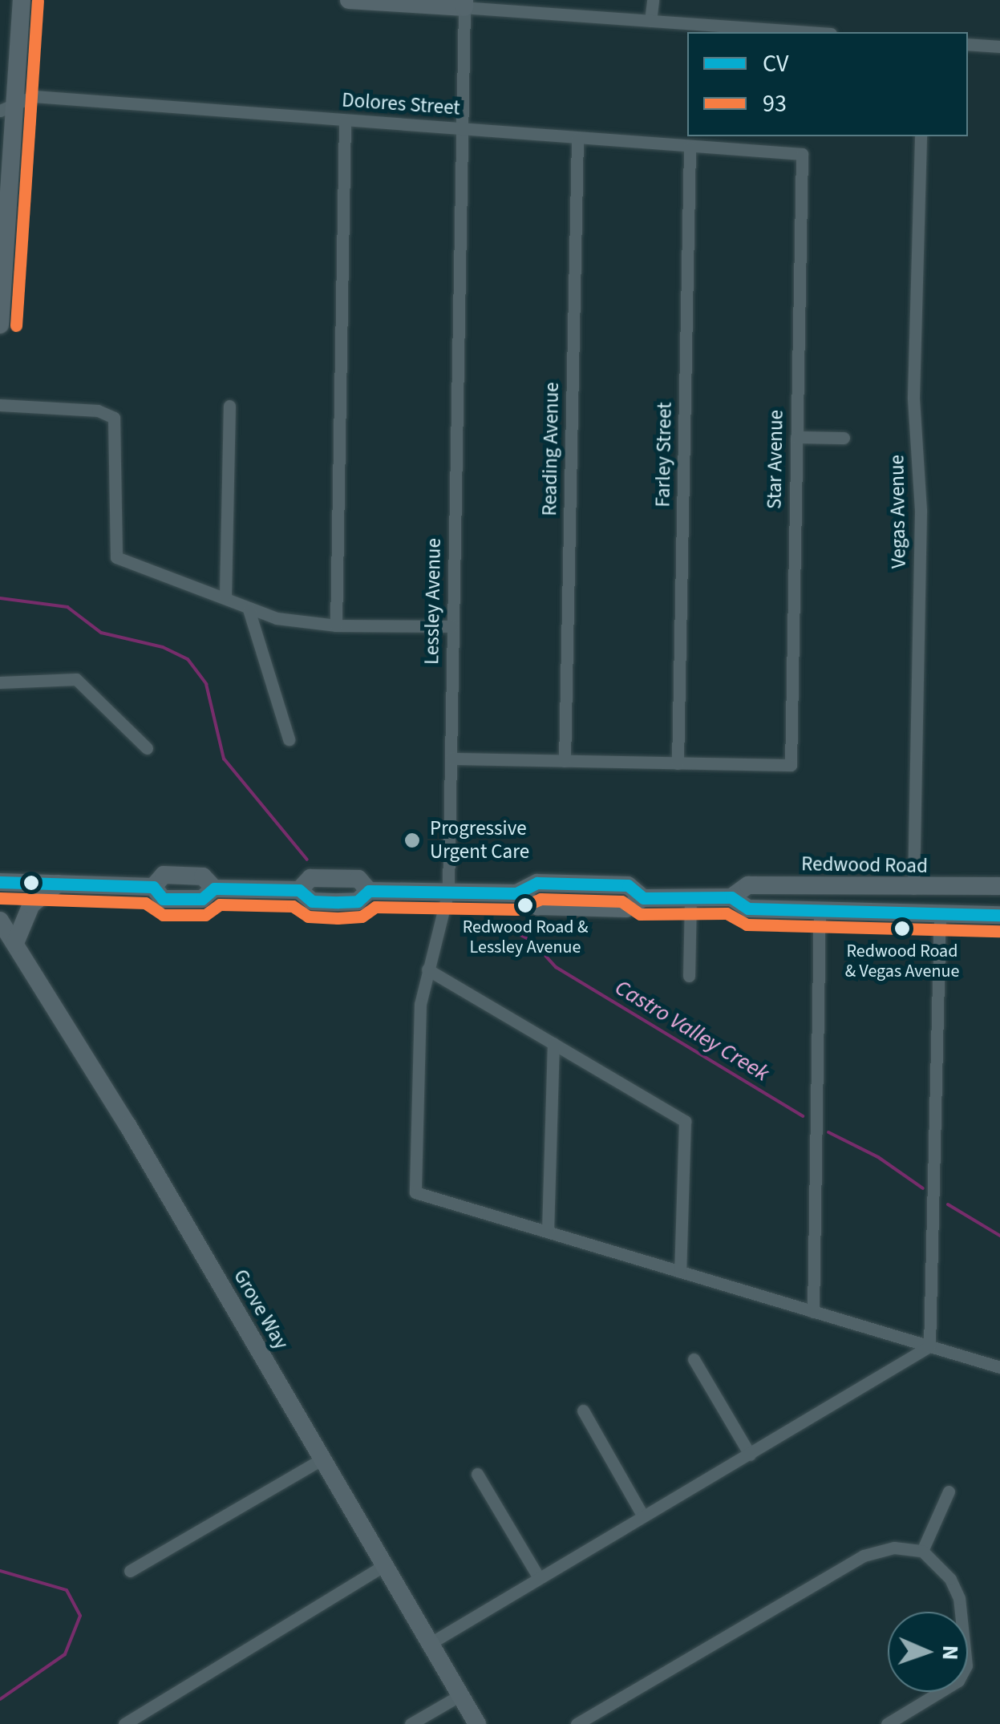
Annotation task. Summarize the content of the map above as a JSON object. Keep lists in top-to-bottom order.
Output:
{
  "streets": {
    "main road": ["Redwood Road", "Grove Way"],
    "street": [
      "Dolores Street",
      "Reading Avenue",
      "Farley Street",
      "Star Avenue",
      "Vegas Avenue",
      "Lessley Avenue"
    ]
  },
  "crossings": [
    ["Dolores Street", "Reading Avenue"],
    ["Dolores Street", "Farley Street"],
    ["Dolores Street", "Star Avenue"],
    ["Dolores Street", "Lessley Avenue"],
    ["Farley Street", "Star Avenue"],
    ["Vegas Avenue", "Redwood Road"],
    ["Lessley Avenue", "Redwood Road"]
  ],
  "water": ["Castro Valley Creek"],
  "places": ["Progressive Urgent Care", "Redwood Road & Lessley Avenue", "Redwood Road & Vegas Avenue"],
  "lines": ["transit line 93", "transit line CV"],
  "legend": ["CV", "93"],
  "north": "right"
}
